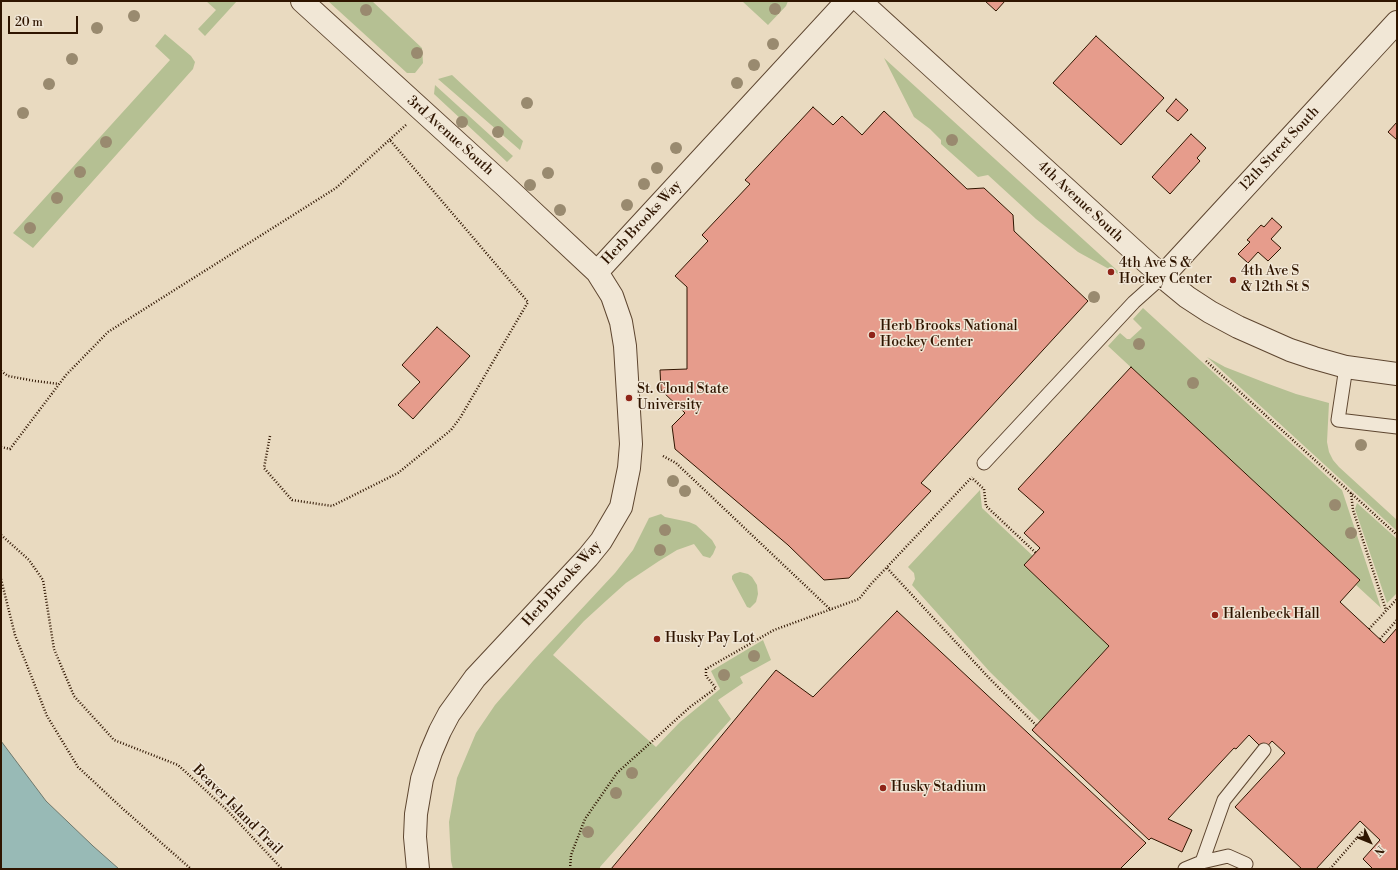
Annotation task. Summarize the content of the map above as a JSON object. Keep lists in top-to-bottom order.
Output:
{
  "streets": {
    "street": [
      "3rd Avenue South",
      "12th Street South",
      "4th Avenue South",
      "Herb Brooks Way"
    ],
    "path": ["Beaver Island Trail"]
  },
  "crossings": [
    ["3rd Avenue South", "Herb Brooks Way"],
    ["12th Street South", "4th Avenue South"]
  ],
  "places": [
    "4th Ave S & Hockey Center",
    "4th Ave S & 12th St S",
    "Herb Brooks National Hockey Center",
    "St. Cloud State University",
    "Halenbeck Hall",
    "Husky Pay Lot",
    "Husky Stadium"
  ],
  "scale_bar": "20 m",
  "north": "bottom right"
}
